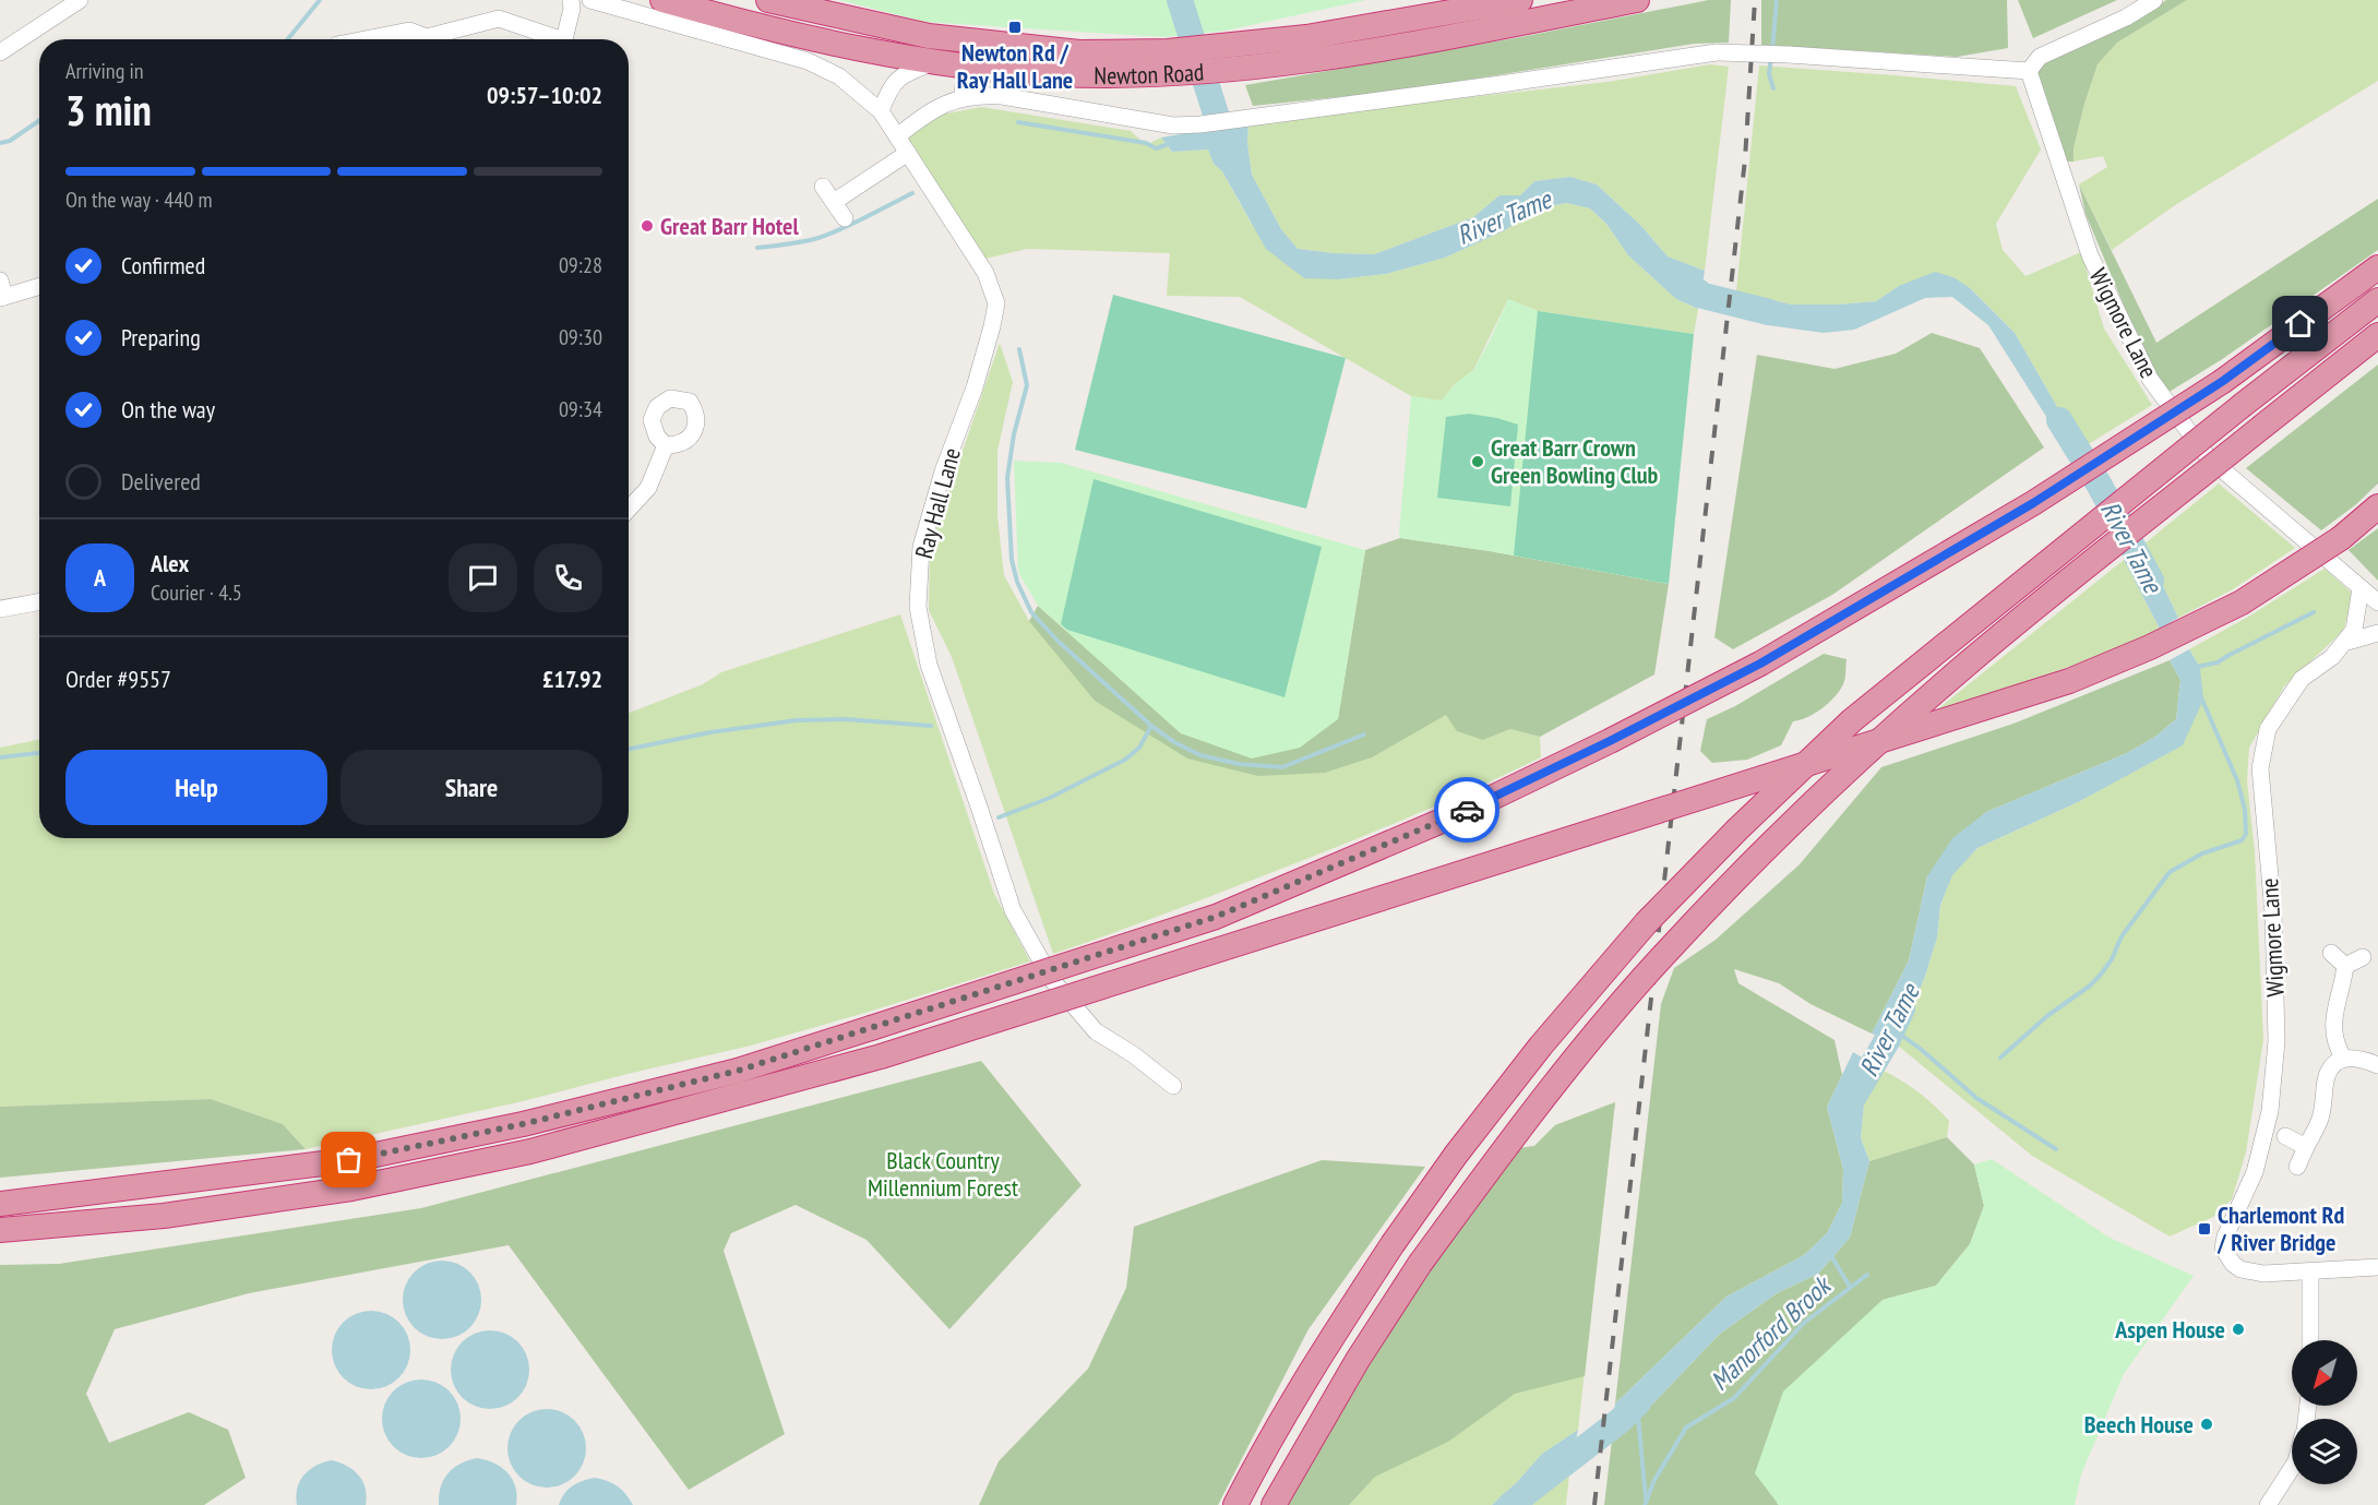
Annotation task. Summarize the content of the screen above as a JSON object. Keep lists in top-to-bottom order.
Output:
{
  "streets": {
    "highway": ["Newton Road"],
    "street": ["Wigmore Lane", "Ray Hall Lane"]
  },
  "water": ["River Tame", "Manorford Brook"],
  "parks": ["Black Country Millennium Forest"],
  "places": {
    "transit": ["Newton Rd / Ray Hall Lane", "Charlemont Rd / River Bridge"],
    "other": [
      "Great Barr Hotel",
      "Great Barr Crown Green Bowling Club",
      "Aspen House",
      "Beech House"
    ]
  },
  "north": "bottom left",
  "page": {
    "heading": ["3 min", "Arriving in", "09:57–10:02"],
    "panel": [
      "Alex",
      "Courier · 4.5",
      "Order #9557",
      "£17.92"
    ],
    "bar": "On the way · 440 m",
    "list": [
      ["Confirmed", "09:28"],
      ["Preparing", "09:30"],
      ["On the way", "09:34"],
      "Delivered"
    ],
    "round": "A",
    "buttons": ["Help", "Share"]
  }
}
